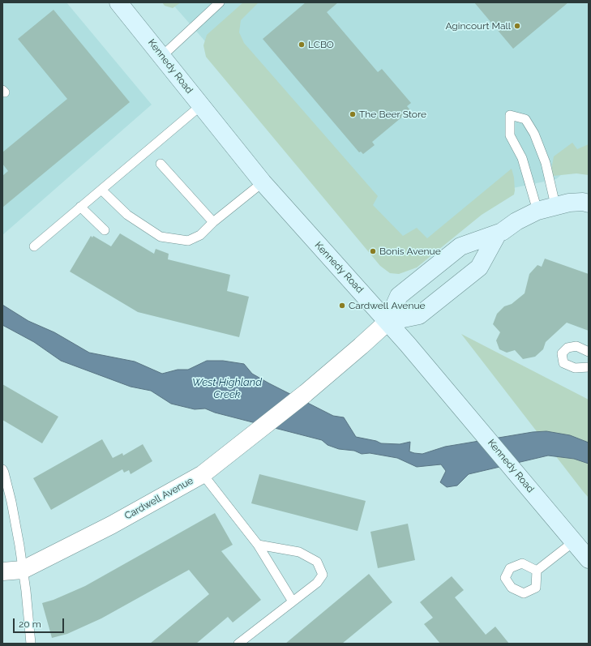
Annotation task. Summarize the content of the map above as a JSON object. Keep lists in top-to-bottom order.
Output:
{
  "streets": {
    "main road": ["Kennedy Road"],
    "street": ["Cardwell Avenue"]
  },
  "crossings": [
    ["Kennedy Road", "Cardwell Avenue"]
  ],
  "water": ["West Highland Creek"],
  "places": [
    "Agincourt Mall",
    "LCBO",
    "The Beer Store",
    "Bonis Avenue",
    "Cardwell Avenue"
  ],
  "scale_bar": "20 m"
}
